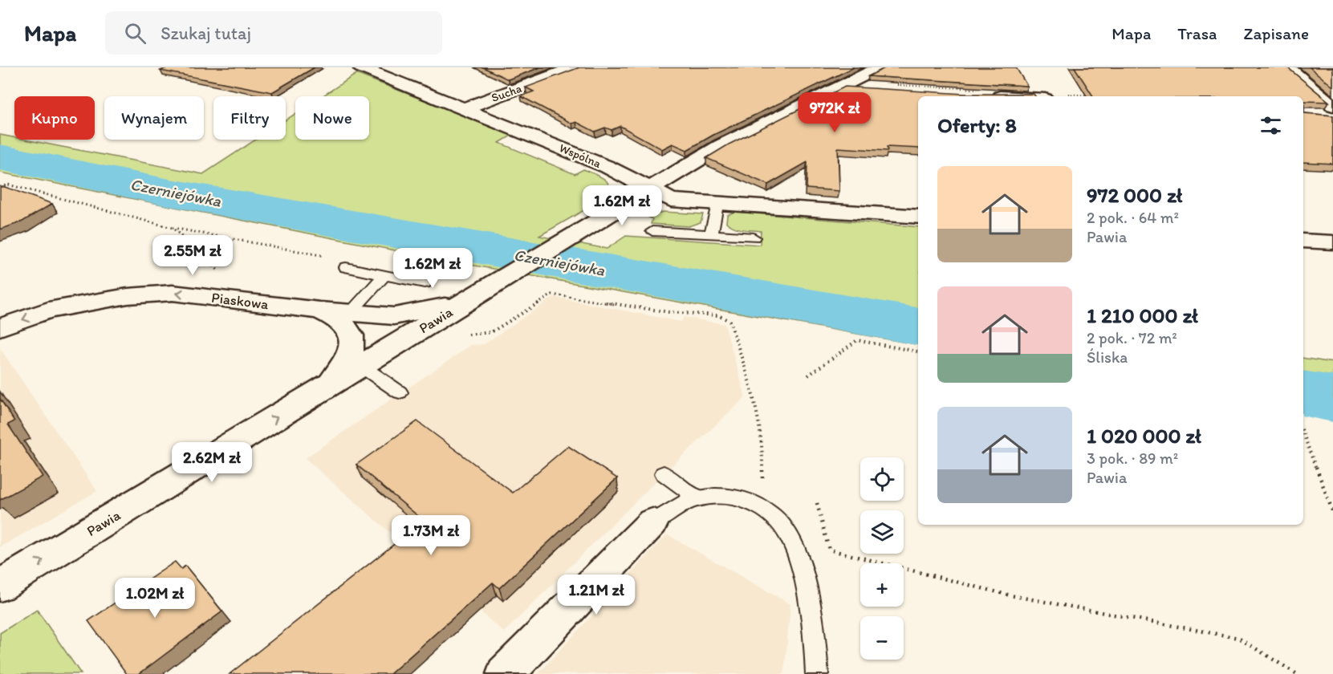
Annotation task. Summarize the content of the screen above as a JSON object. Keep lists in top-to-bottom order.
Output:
{
  "streets": {
    "street": [
      "Sucha",
      "Wspólna",
      "Piaskowa",
      "Pawia"
    ]
  },
  "crossings": [
    ["Sucha", "Wspólna"],
    ["Wspólna", "Pawia"],
    ["Piaskowa", "Pawia"]
  ],
  "one_way": ["Piaskowa", "Pawia"],
  "water": ["Czerniejówka"],
  "page": {
    "header": "Mapa",
    "search": "Szukaj tutaj",
    "nav": ["Mapa", "Trasa", "Zapisane"],
    "price": [
      "972K zł",
      "1.62M zł",
      "2.55M zł",
      "1.62M zł",
      "2.62M zł",
      "1.73M zł",
      "1.21M zł",
      "1.02M zł"
    ],
    "chip": [
      "Kupno",
      "Wynajem",
      "Filtry",
      "Nowe"
    ],
    "heading": "Oferty: 8",
    "list": [
      {
        "name": "972 000 zł",
        "note": "2 pok. · 64 m² · Pawia"
      },
      {
        "name": "1 210 000 zł",
        "note": "2 pok. · 72 m² · Śliska"
      },
      {
        "name": "1 020 000 zł",
        "note": "3 pok. · 89 m² · Pawia"
      }
    ],
    "map_buttons": ["+", "−"]
  }
}
